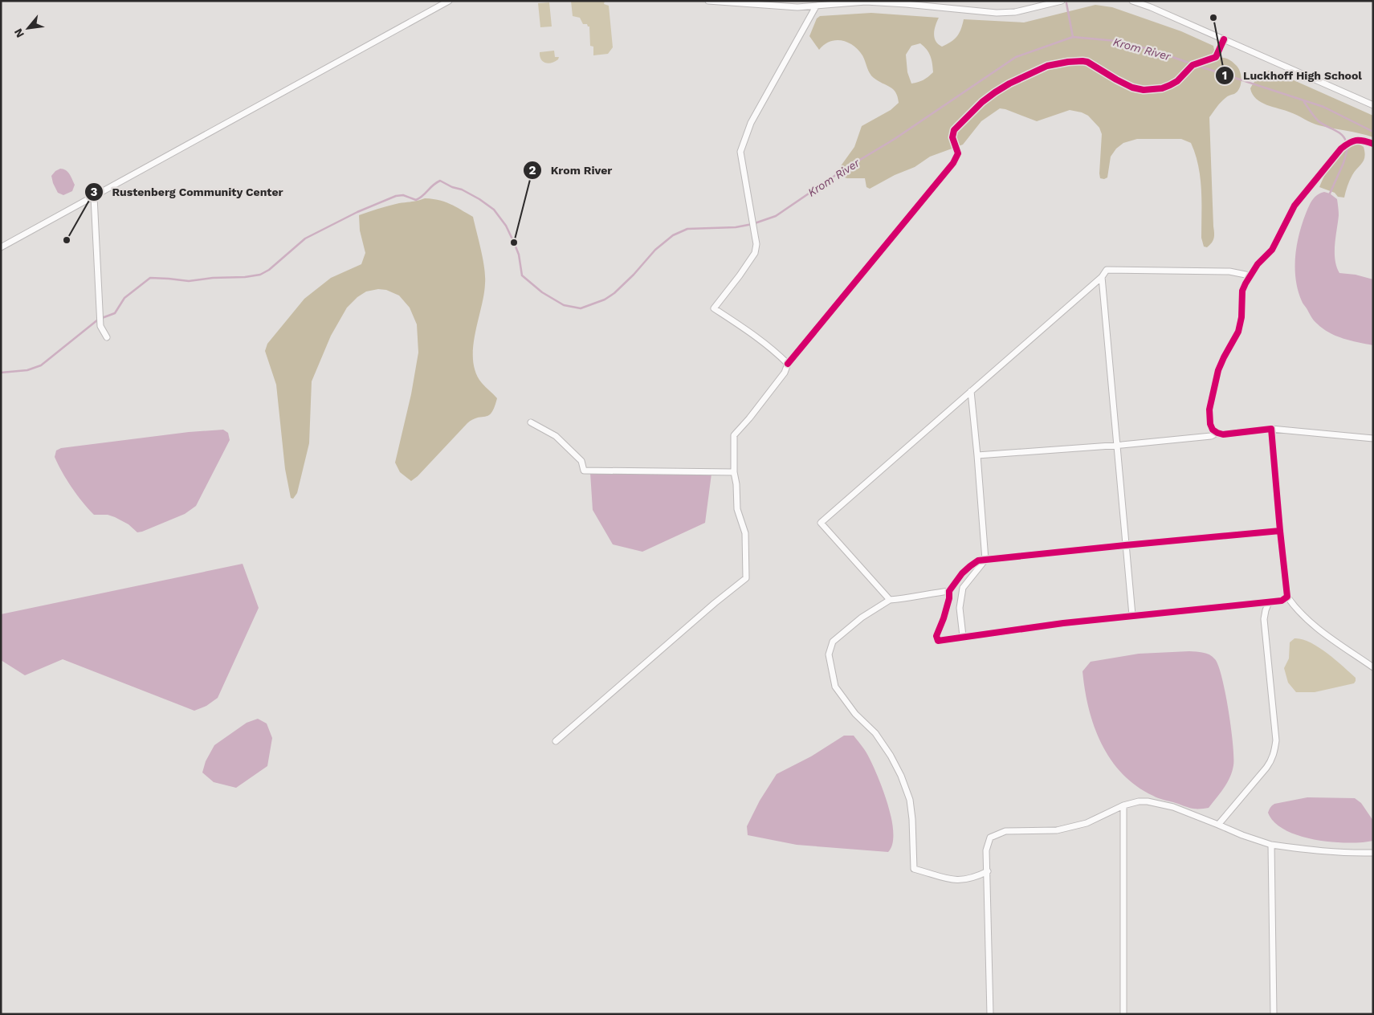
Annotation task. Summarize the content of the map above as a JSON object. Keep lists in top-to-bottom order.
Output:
{
  "water": ["Krom River"],
  "places": ["Luckhoff High School", "Rustenberg Community Center", "Krom River"],
  "north": "bottom left"
}
